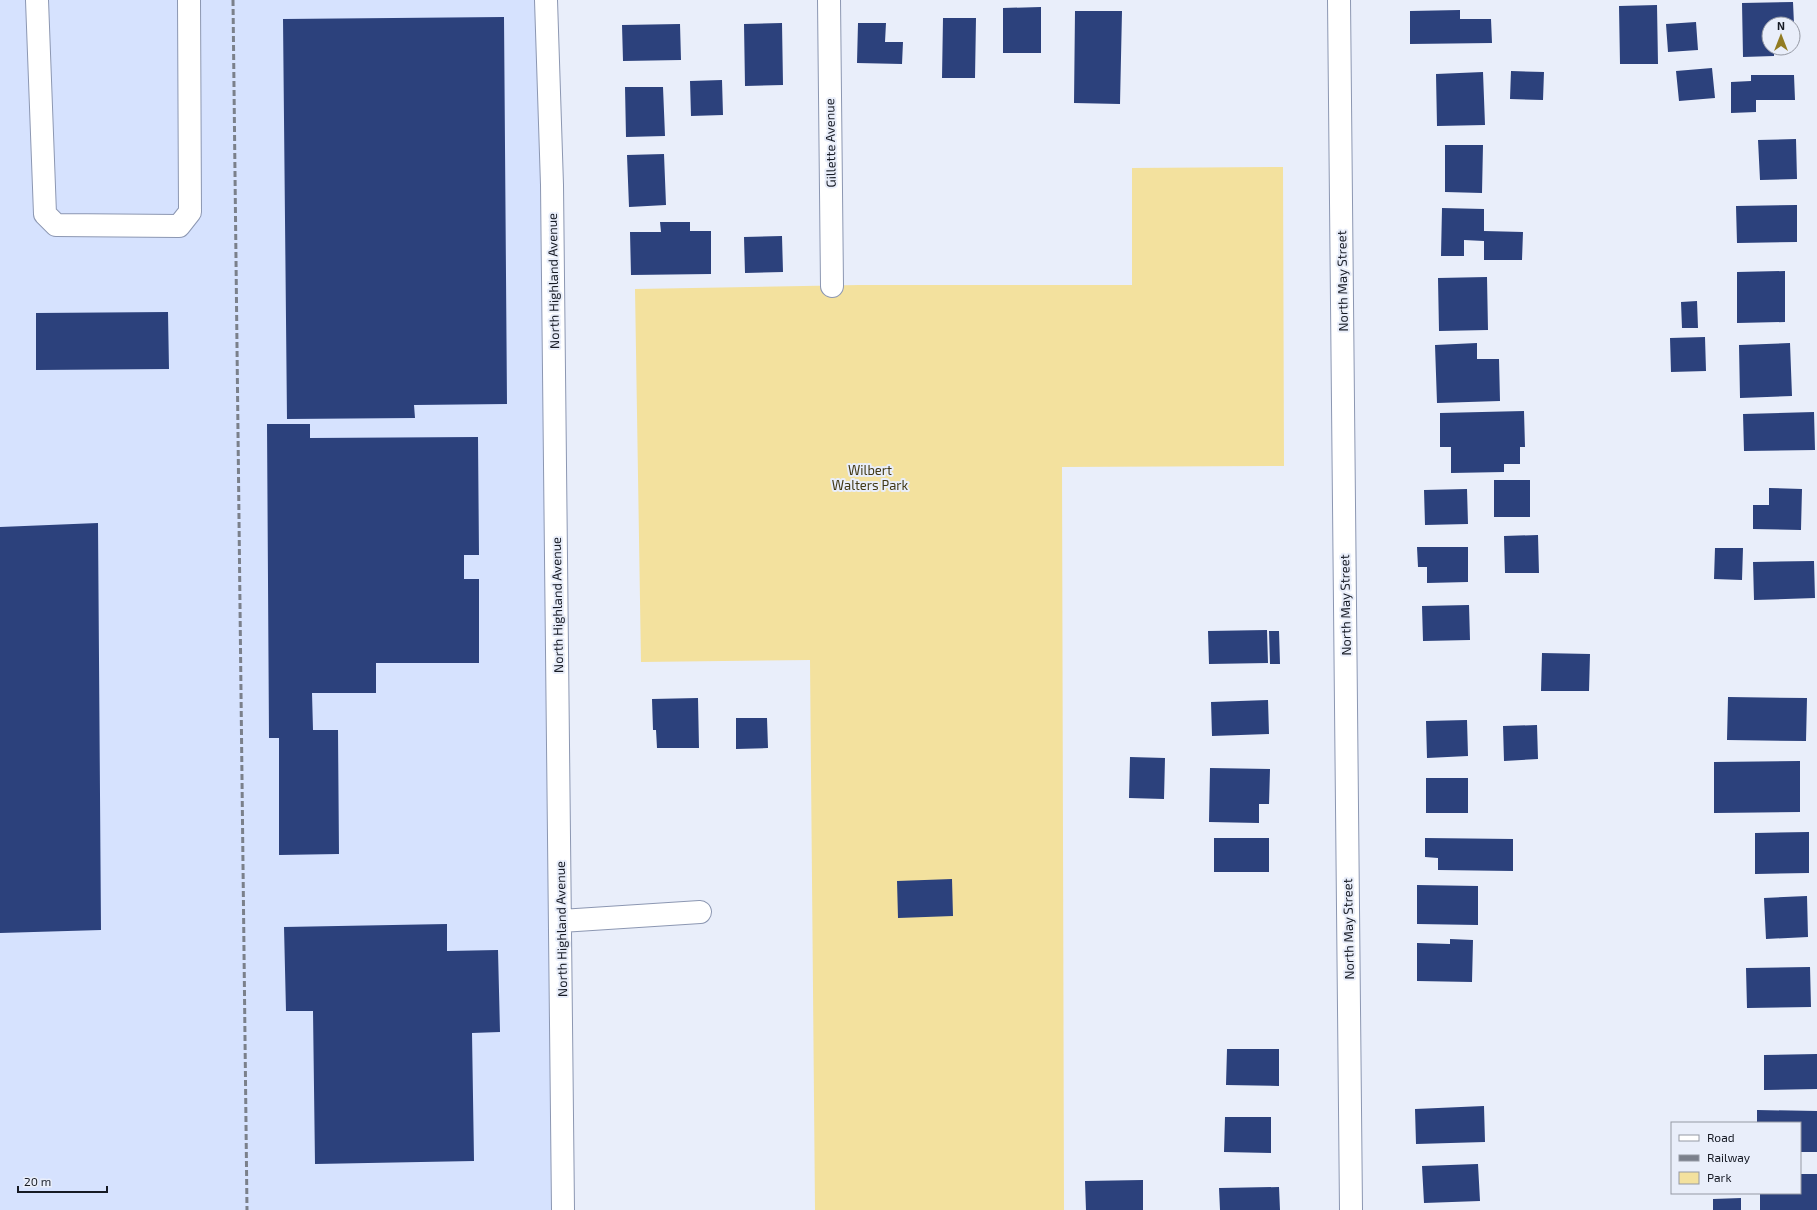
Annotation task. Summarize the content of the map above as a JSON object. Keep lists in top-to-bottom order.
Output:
{
  "streets": {
    "street": ["Gillette Avenue", "North Highland Avenue", "North May Street"]
  },
  "parks": ["Wilbert Walters Park"],
  "legend": ["Road", "Railway", "Park"],
  "scale_bar": "20 m",
  "north": "top"
}
